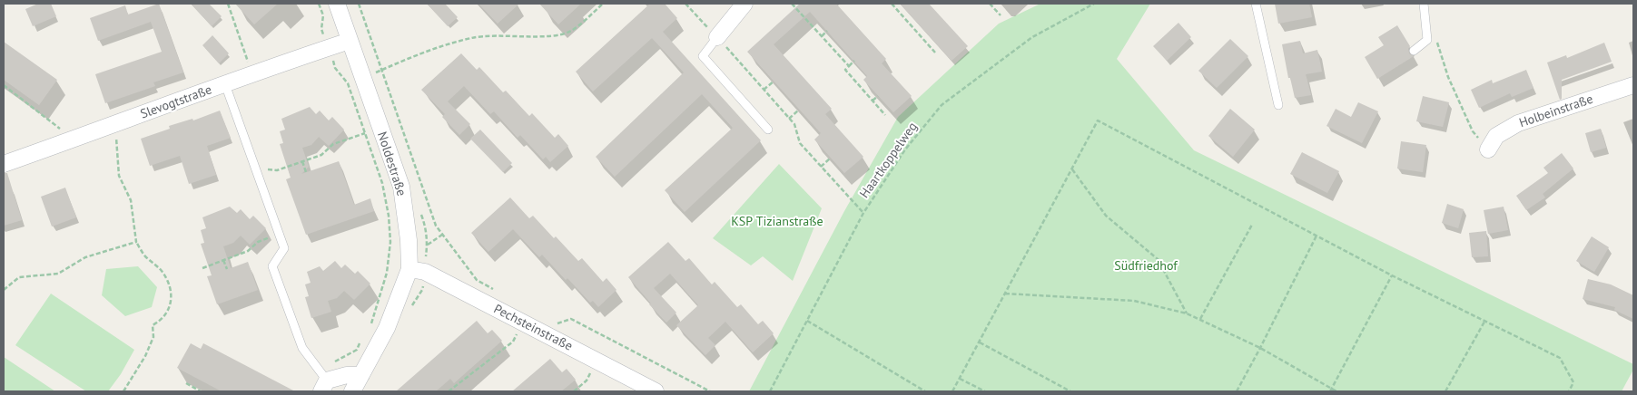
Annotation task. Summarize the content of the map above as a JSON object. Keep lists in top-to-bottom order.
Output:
{
  "streets": {
    "street": [
      "Slevogtstraße",
      "Holbeinstraße",
      "Noldestraße",
      "Pechsteinstraße"
    ],
    "path": ["Haartkoppelweg"]
  },
  "crossings": [
    ["Slevogtstraße", "Noldestraße"],
    ["Noldestraße", "Pechsteinstraße"]
  ],
  "parks": ["KSP Tizianstraße", "Südfriedhof"]
}
